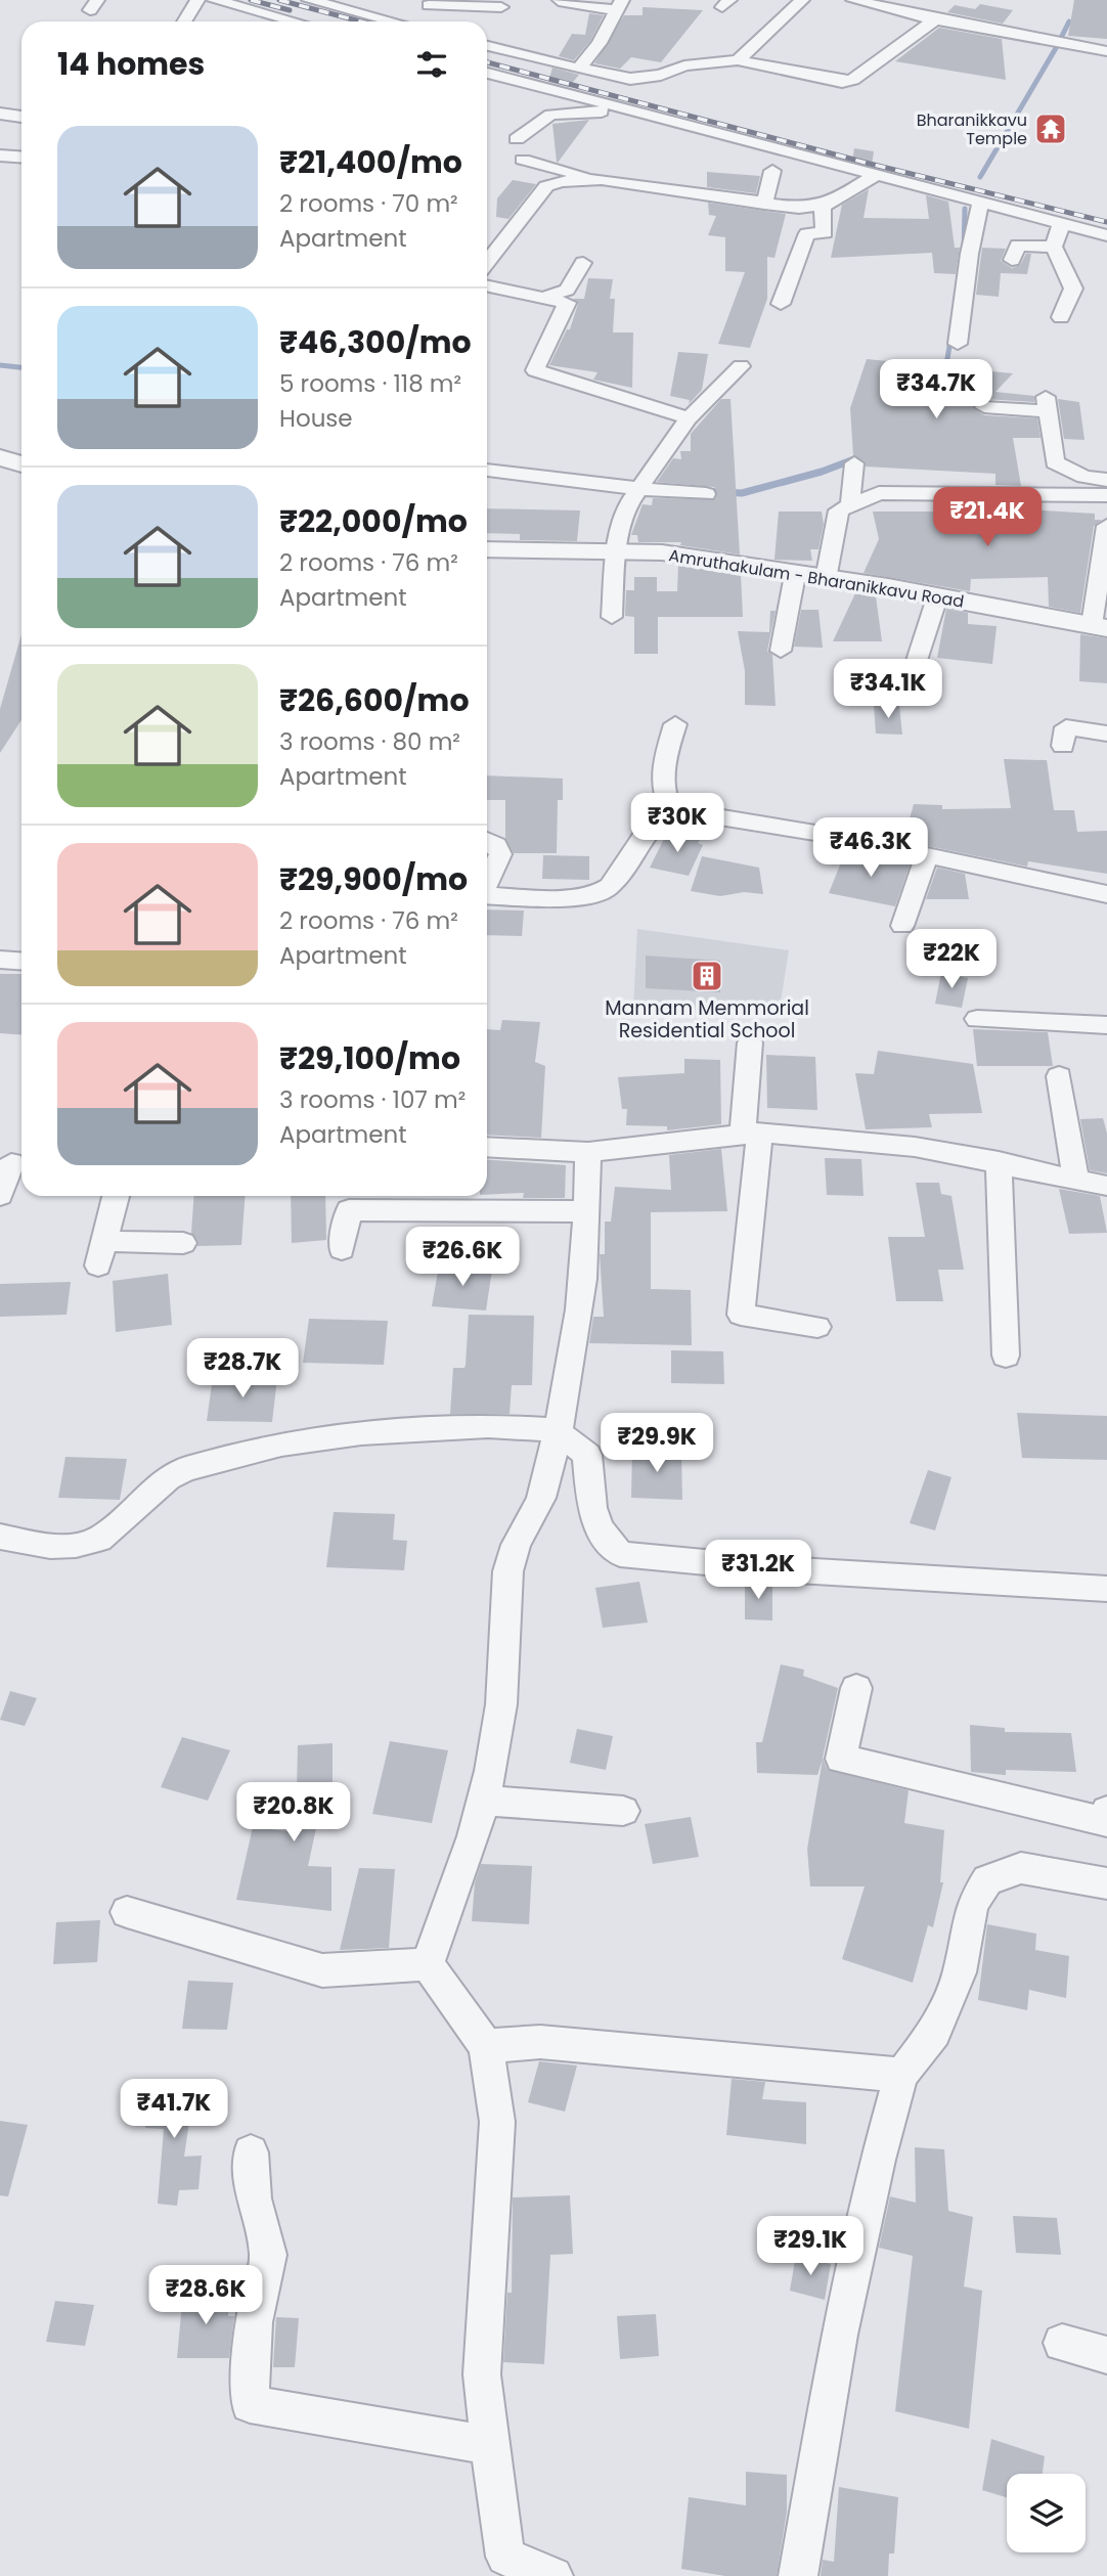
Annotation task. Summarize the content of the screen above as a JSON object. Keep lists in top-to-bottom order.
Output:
{
  "streets": {
    "street": ["Amruthakulam - Bharanikkavu Road"]
  },
  "places": {
    "temple": ["Bharanikkavu Temple"],
    "building": ["Mannam Memmorial Residential School"]
  },
  "page": {
    "heading": "14 homes",
    "list": [
      {
        "name": "₹21,400/mo",
        "note": "2 rooms · 70 m² · Apartment"
      },
      {
        "name": "₹46,300/mo",
        "note": "5 rooms · 118 m² · House"
      },
      {
        "name": "₹22,000/mo",
        "note": "2 rooms · 76 m² · Apartment"
      },
      {
        "name": "₹26,600/mo",
        "note": "3 rooms · 80 m² · Apartment"
      },
      {
        "name": "₹29,900/mo",
        "note": "2 rooms · 76 m² · Apartment"
      },
      {
        "name": "₹29,100/mo",
        "note": "3 rooms · 107 m² · Apartment"
      }
    ],
    "price": [
      "₹34.7K",
      "₹21.4K",
      "₹34.1K",
      "₹30K",
      "₹46.3K",
      "₹22K",
      "₹26.6K",
      "₹28.7K",
      "₹29.9K",
      "₹31.2K",
      "₹20.8K",
      "₹41.7K",
      "₹29.1K",
      "₹28.6K"
    ]
  }
}
